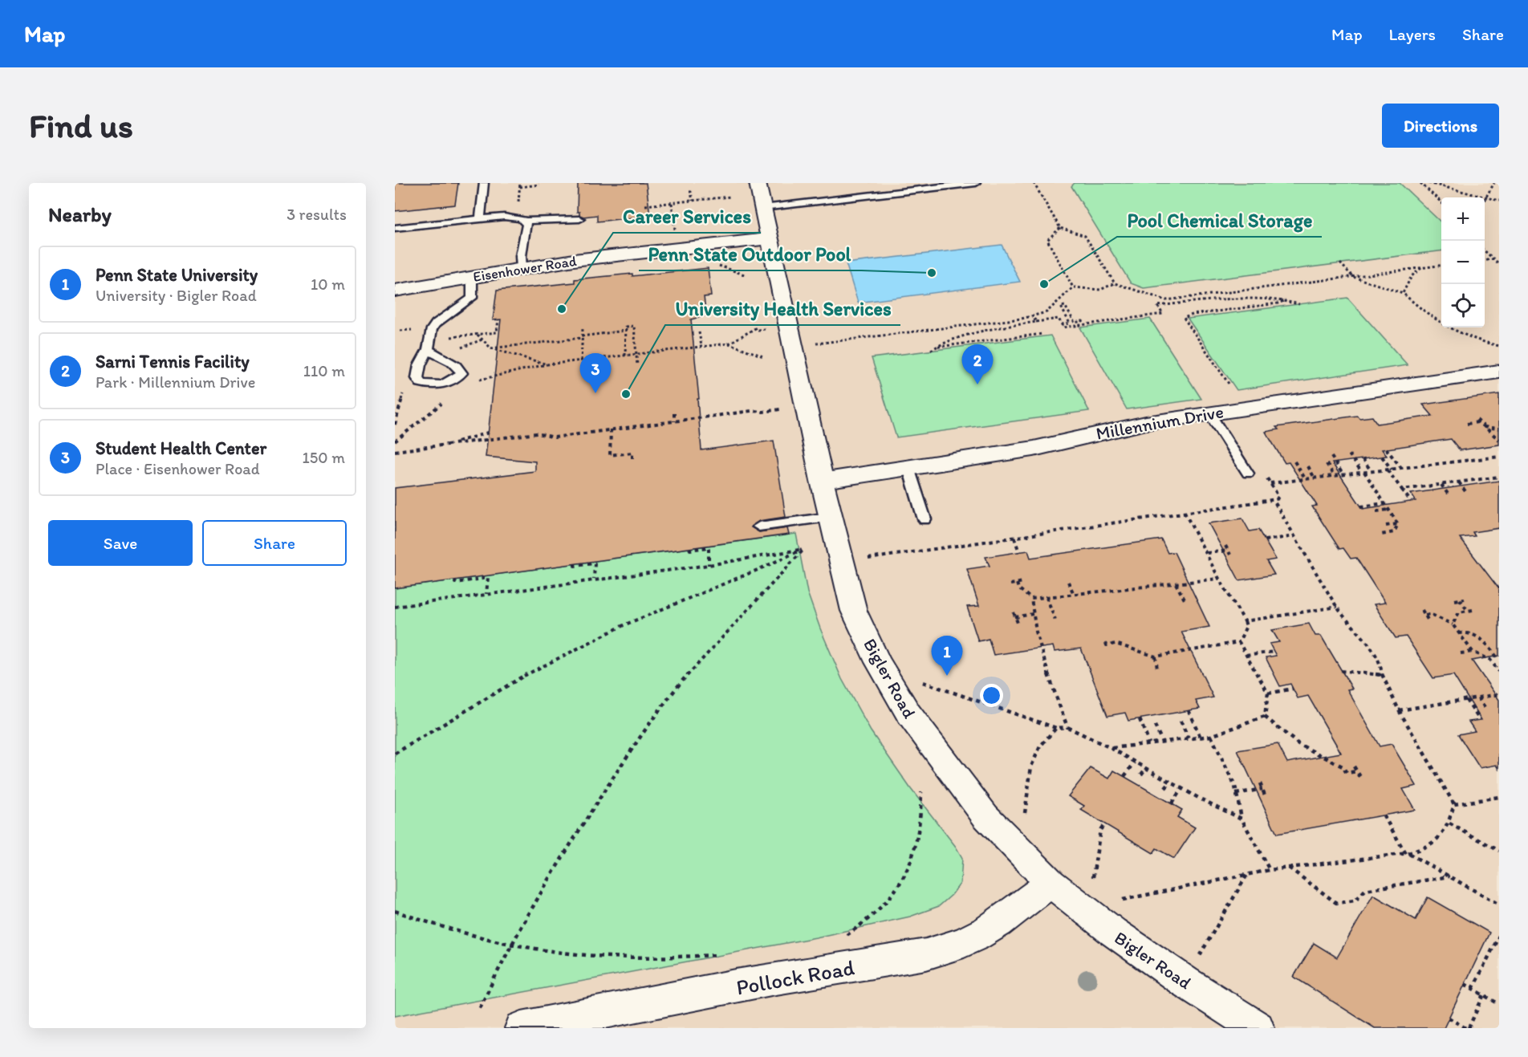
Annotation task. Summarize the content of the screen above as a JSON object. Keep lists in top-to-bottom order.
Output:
{
  "streets": {
    "street": [
      "Eisenhower Road",
      "Millennium Drive",
      "Bigler Road",
      "Pollock Road"
    ]
  },
  "crossings": [
    ["Eisenhower Road", "Bigler Road"],
    ["Millennium Drive", "Bigler Road"],
    ["Bigler Road", "Pollock Road"]
  ],
  "places": [
    "Penn State Outdoor Pool",
    "Pool Chemical Storage",
    "Career Services",
    "University Health Services"
  ],
  "page": {
    "header": "Map",
    "nav": ["Map", "Layers", "Share"],
    "buttons": [
      "Directions",
      ["Save", "Share"]
    ],
    "title": "Find us",
    "heading": ["Nearby", "3 results"],
    "map_buttons": ["+", "−"],
    "list": [
      {
        "mark": "1",
        "name": "Penn State University",
        "note": "University · Bigler Road",
        "value": "10 m"
      },
      {
        "mark": "2",
        "name": "Sarni Tennis Facility",
        "note": "Park · Millennium Drive",
        "value": "110 m"
      },
      {
        "mark": "3",
        "name": "Student Health Center",
        "note": "Place · Eisenhower Road",
        "value": "150 m"
      }
    ],
    "pins": ["2", "3", "1"]
  }
}
